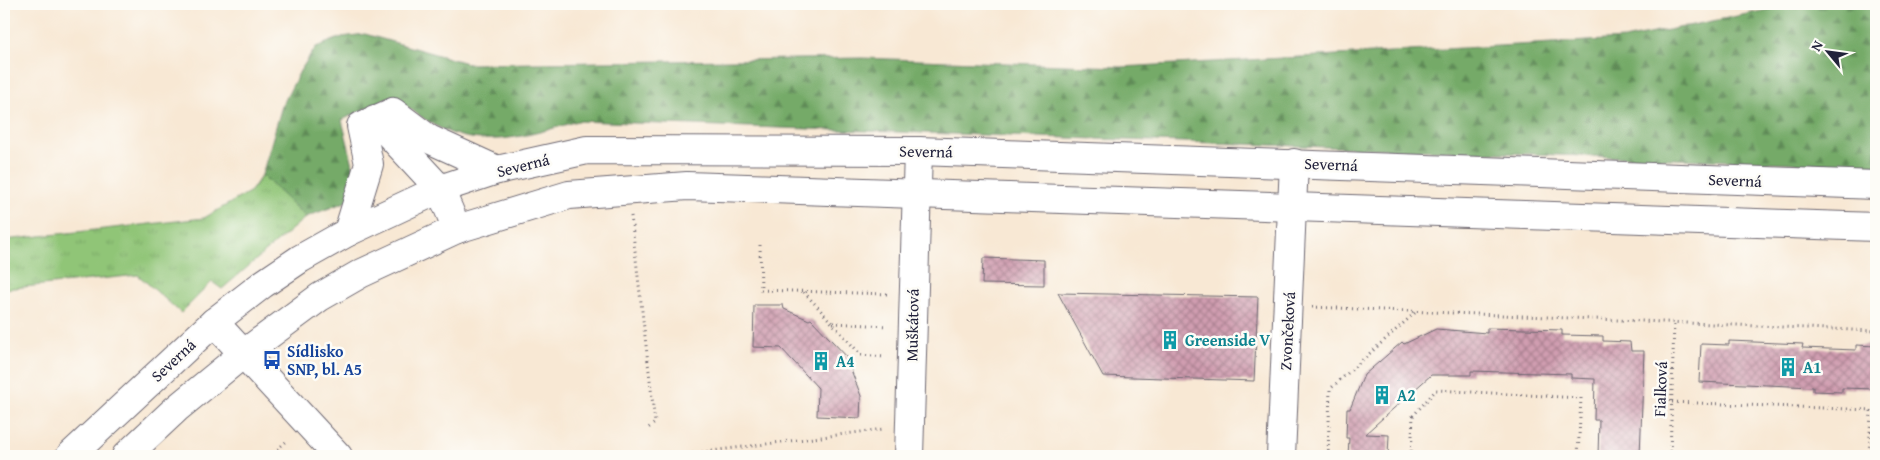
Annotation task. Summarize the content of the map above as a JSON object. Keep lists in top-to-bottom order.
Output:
{
  "streets": {
    "street": ["Severná", "Muškátová", "Zvončeková"],
    "path": ["Fialková"]
  },
  "crossings": [
    ["Severná", "Muškátová"],
    ["Severná", "Zvončeková"]
  ],
  "places": {
    "building": [
      "Greenside V",
      "A4",
      "A1",
      "A2"
    ],
    "bus stop": ["Sídlisko SNP, bl. A5"]
  },
  "north": "top left"
}
